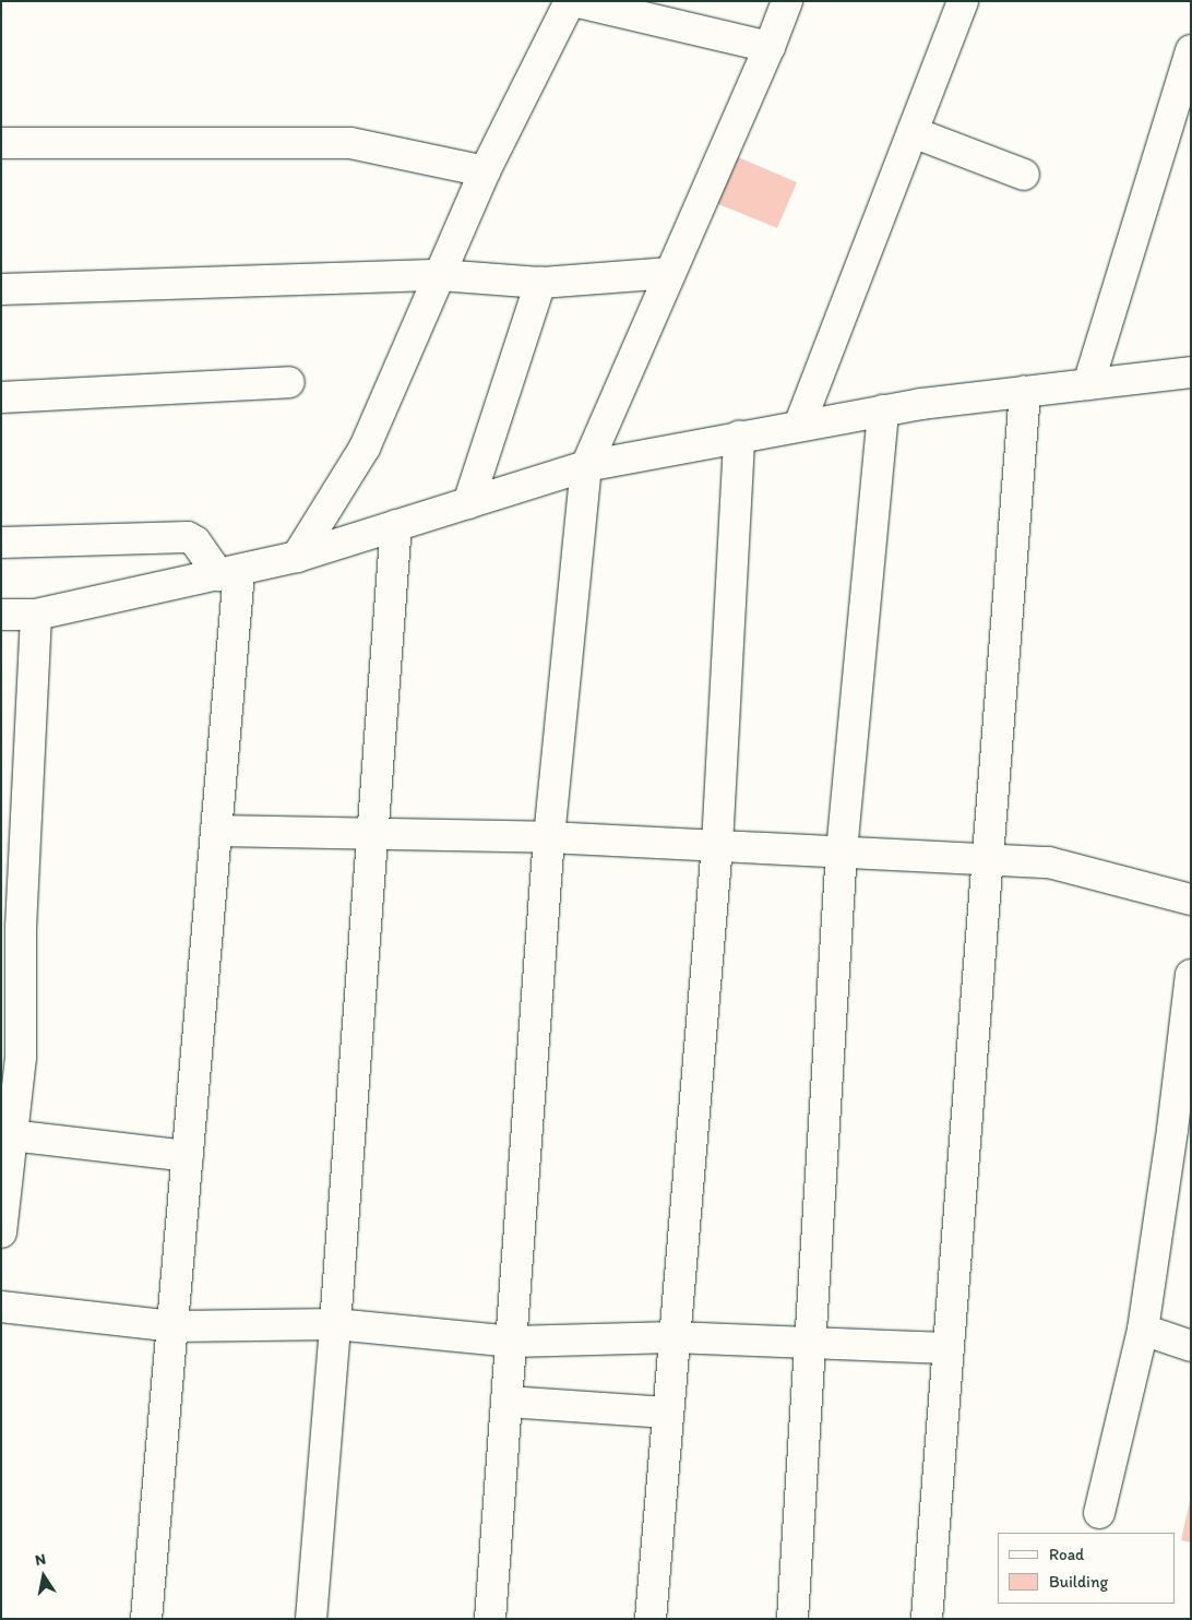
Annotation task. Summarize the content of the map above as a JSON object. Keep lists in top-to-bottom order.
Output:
{
  "legend": ["Road", "Building"],
  "north": "top"
}
